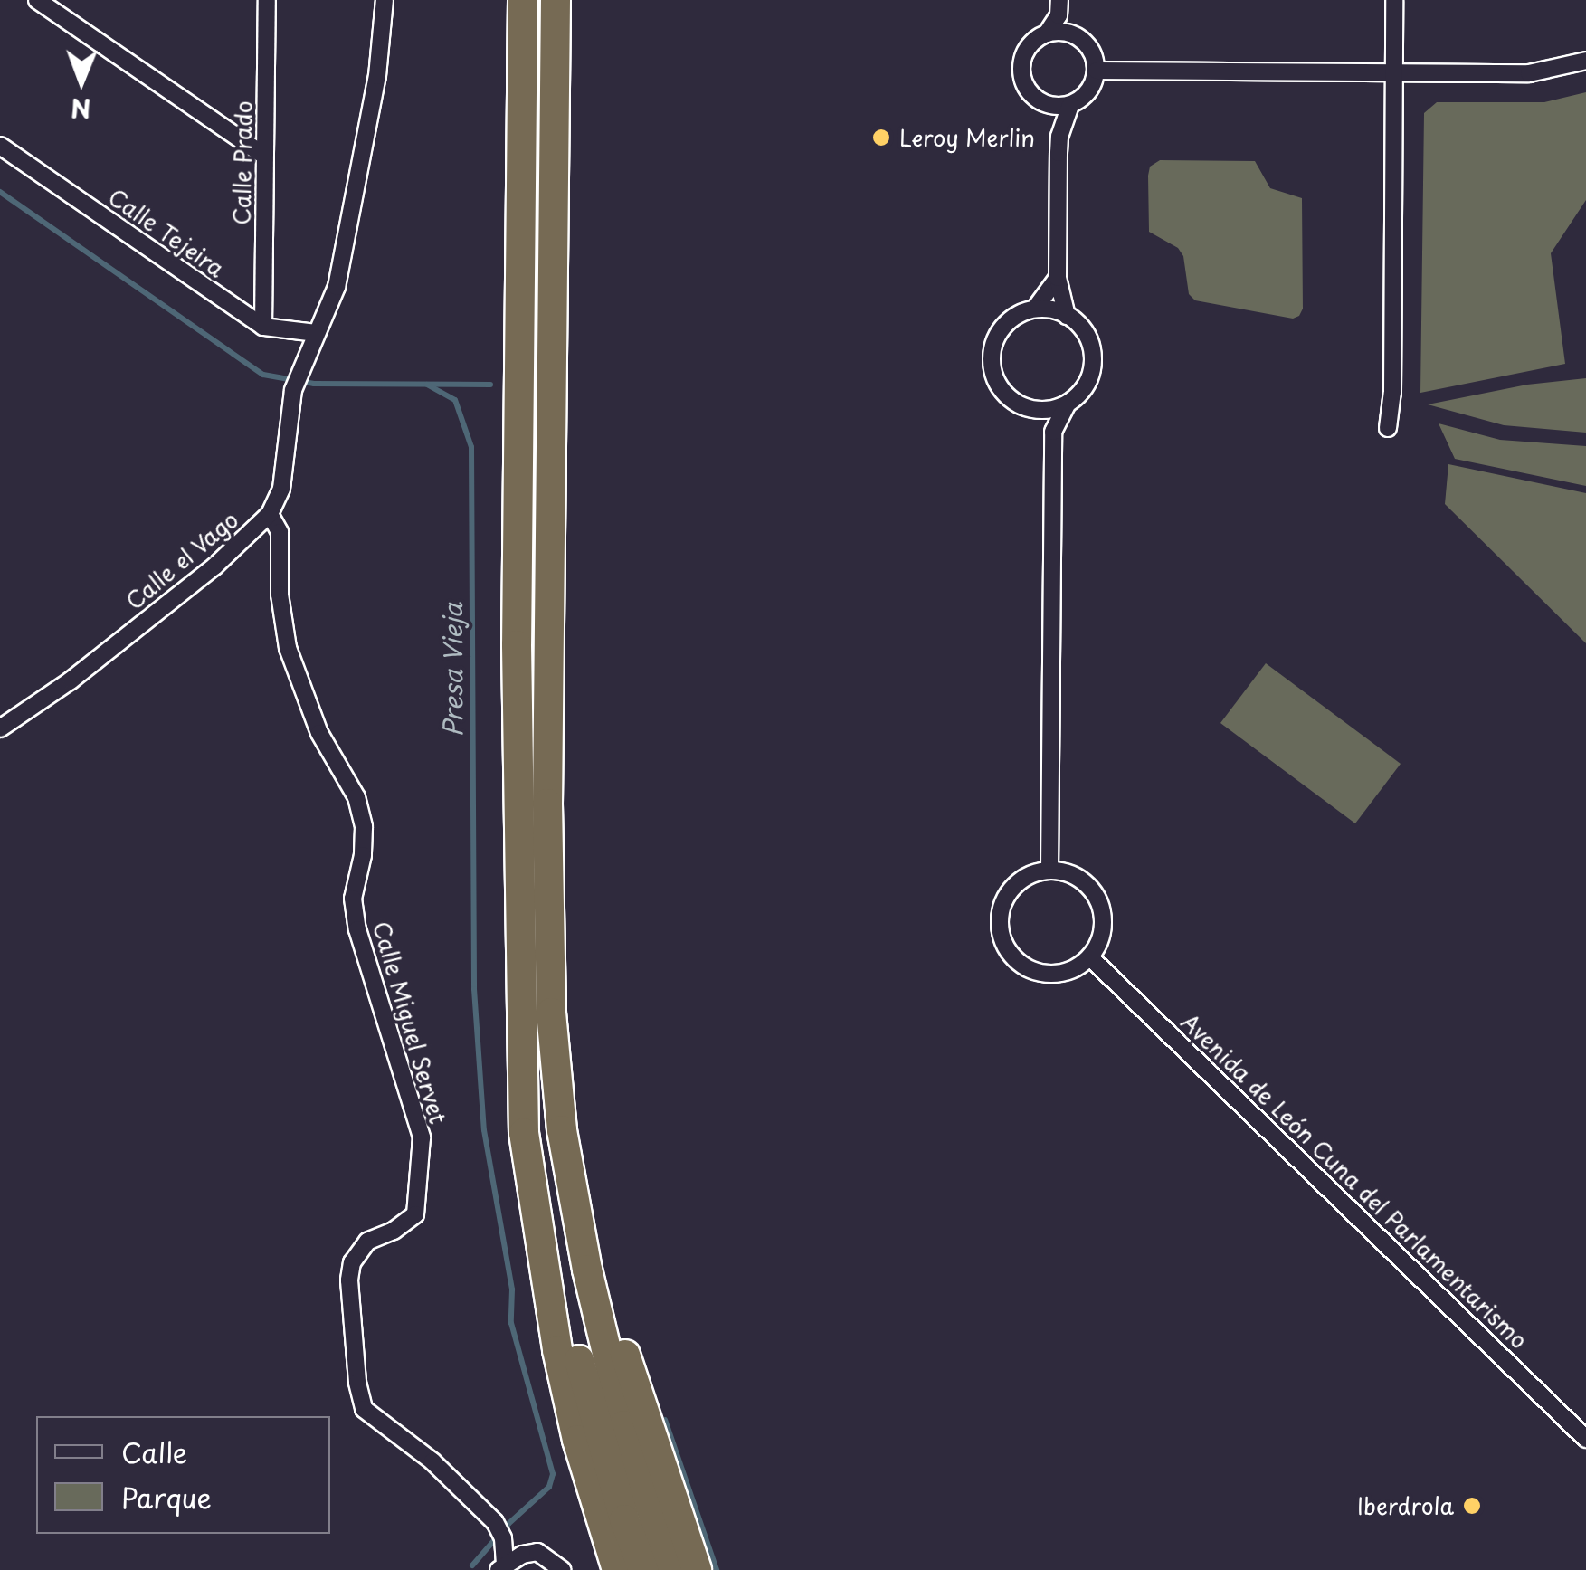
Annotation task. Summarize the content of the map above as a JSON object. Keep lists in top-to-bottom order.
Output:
{
  "streets": {
    "street": [
      "Calle Prado",
      "Calle Tejeira",
      "Calle el Vago",
      "Calle Miguel Servet",
      "Avenida de León Cuna del Parlamentarismo"
    ]
  },
  "crossings": [
    ["Calle Prado", "Calle Tejeira"],
    ["Calle Tejeira", "Calle el Vago"],
    ["Calle el Vago", "Calle Miguel Servet"]
  ],
  "water": ["Presa Vieja"],
  "places": ["Leroy Merlin", "Iberdrola"],
  "legend": ["Calle", "Parque"],
  "north": "bottom"
}
